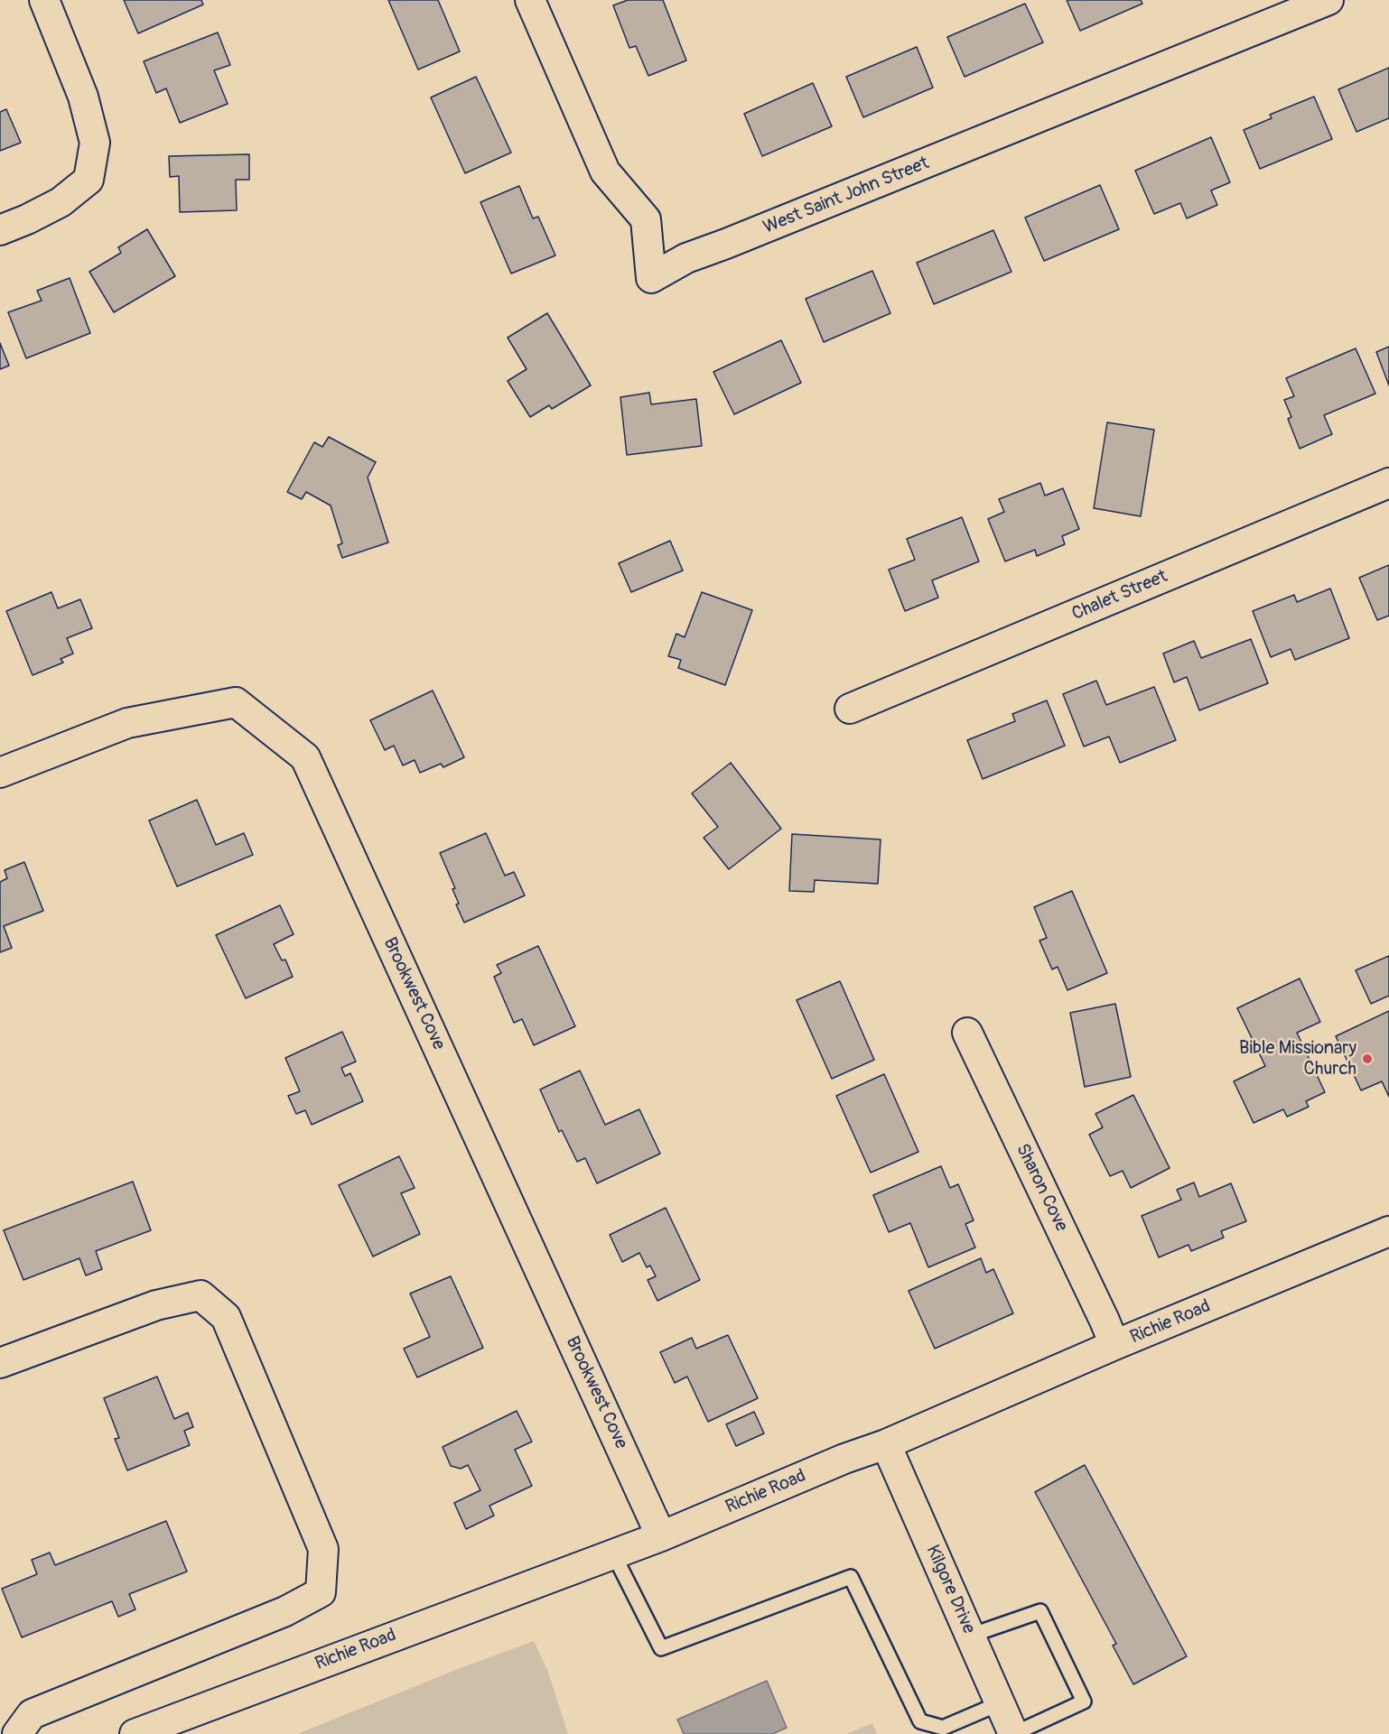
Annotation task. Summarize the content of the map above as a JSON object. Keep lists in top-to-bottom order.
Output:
{
  "streets": {
    "street": [
      "West Saint John Street",
      "Chalet Street",
      "Brookwest Cove",
      "Sharon Cove",
      "Richie Road",
      "Kilgore Drive"
    ]
  },
  "crossings": [
    ["Brookwest Cove", "Richie Road"],
    ["Sharon Cove", "Richie Road"],
    ["Richie Road", "Kilgore Drive"]
  ],
  "places": ["Bible Missionary Church"]
}
